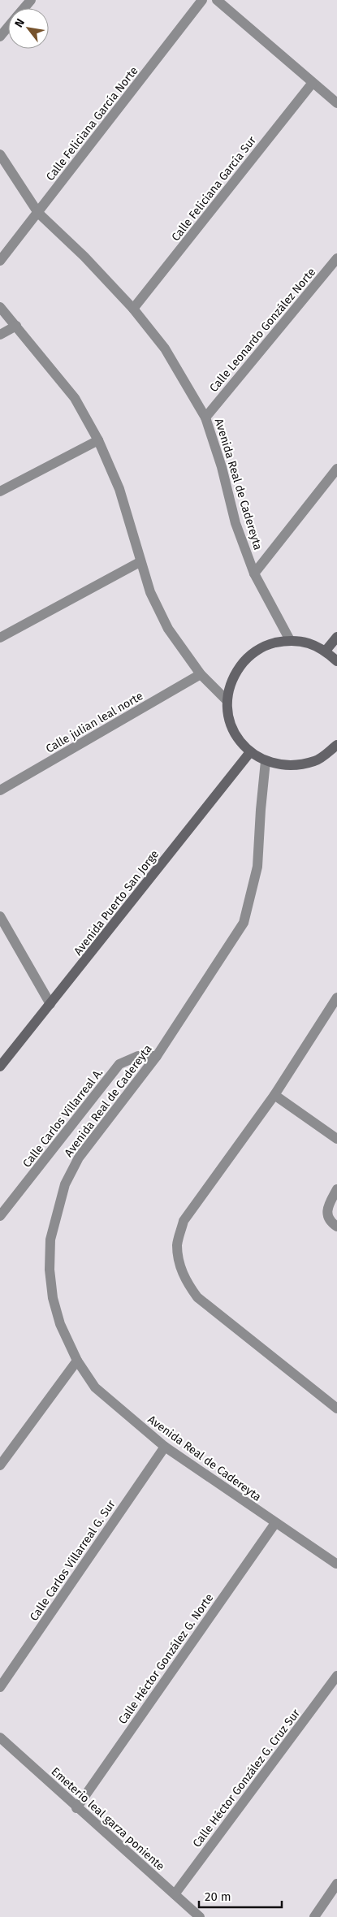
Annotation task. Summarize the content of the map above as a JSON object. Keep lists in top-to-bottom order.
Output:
{
  "streets": {
    "street": [
      "Calle Feliciana García Norte",
      "Calle Feliciana García Sur",
      "Calle Leonardo González Norte",
      "Avenida Real de Cadereyta",
      "Calle julian leal norte",
      "Avenida Puerto San Jorge",
      "Calle Carlos Villarreal A.",
      "Calle Carlos Villarreal G. Sur",
      "Calle Héctor González G. Norte",
      "Calle Héctor González G. Cruz Sur",
      "Emeterio leal garza poniente"
    ]
  },
  "crossings": [
    ["Calle Feliciana García Norte", "Avenida Real de Cadereyta"],
    ["Calle Feliciana García Sur", "Avenida Real de Cadereyta"],
    ["Calle Leonardo González Norte", "Avenida Real de Cadereyta"],
    ["Avenida Real de Cadereyta", "Calle Carlos Villarreal A."],
    ["Avenida Real de Cadereyta", "Calle Carlos Villarreal G. Sur"],
    ["Avenida Real de Cadereyta", "Calle Héctor González G. Norte"],
    ["Calle Héctor González G. Norte", "Emeterio leal garza poniente"],
    ["Calle Héctor González G. Cruz Sur", "Emeterio leal garza poniente"]
  ],
  "scale_bar": "20 m",
  "north": "top left"
}
